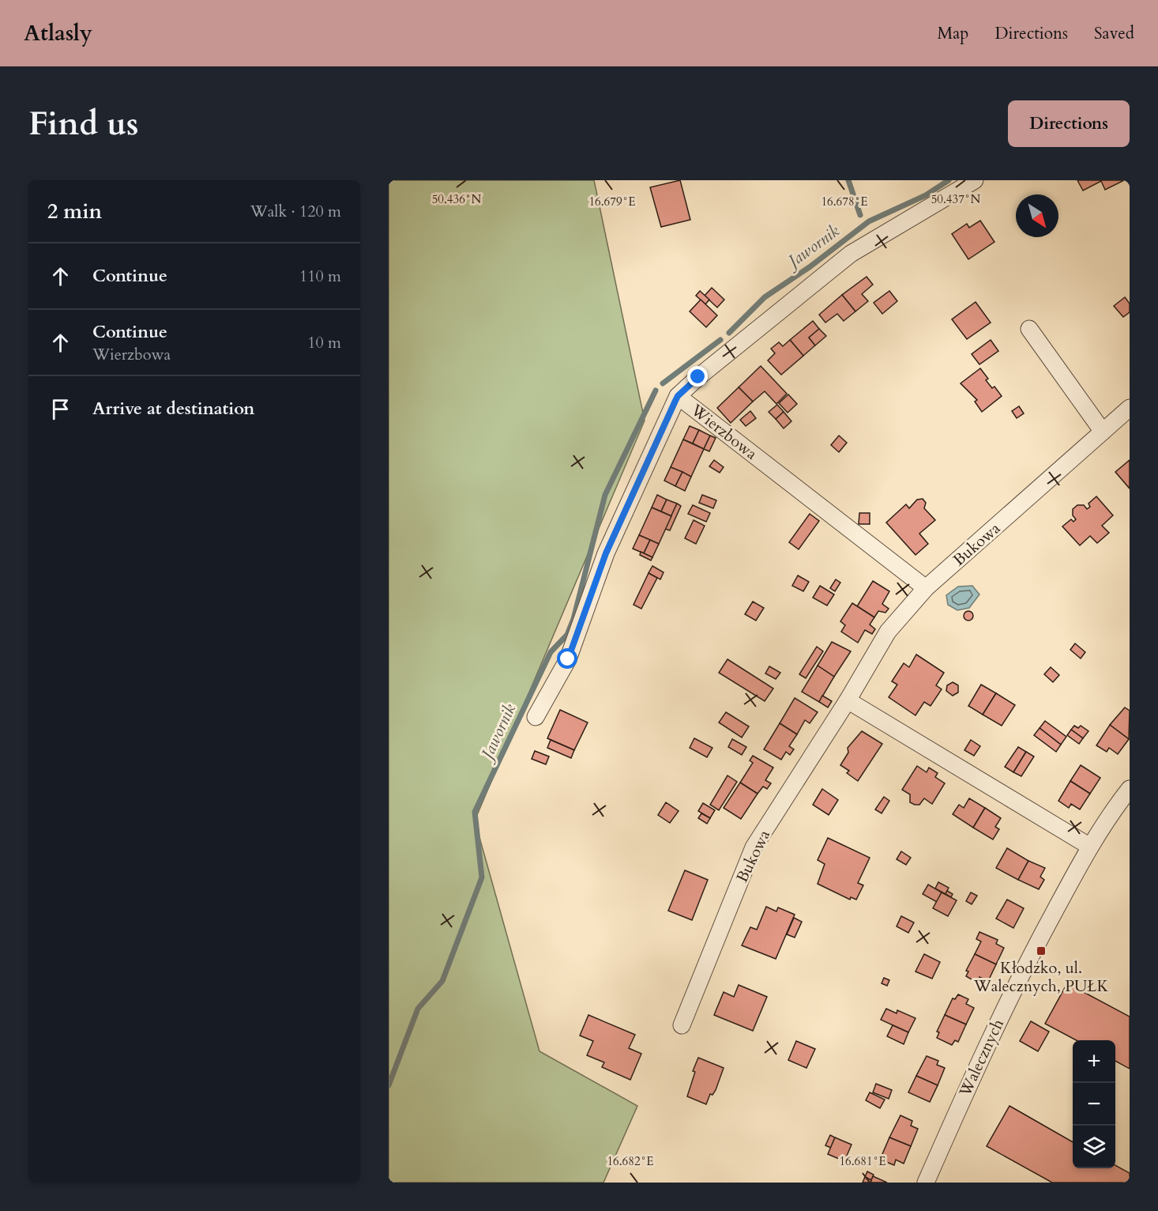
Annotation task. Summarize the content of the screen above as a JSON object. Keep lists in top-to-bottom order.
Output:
{
  "streets": {
    "street": ["Wierzbowa", "Bukowa", "Walecznych"]
  },
  "crossings": [
    ["Wierzbowa", "Bukowa"]
  ],
  "water": ["Jawornik"],
  "places": {
    "transit": ["Kłodzko, ul. Walecznych, PUŁK"]
  },
  "north": "bottom right",
  "page": {
    "header": "Atlasly",
    "nav": ["Map", "Directions", "Saved"],
    "buttons": "Directions",
    "title": "Find us",
    "heading": ["2 min", "Walk · 120 m"],
    "list": [
      ["Continue", "110 m"],
      ["Continue", "Wierzbowa", "10 m"],
      "Arrive at destination"
    ],
    "map_buttons": ["+", "−"]
  },
  "coordinates": [
    "50.436°N",
    "50.437°N",
    "16.679°E",
    "16.678°E",
    "16.682°E",
    "16.681°E"
  ]
}
